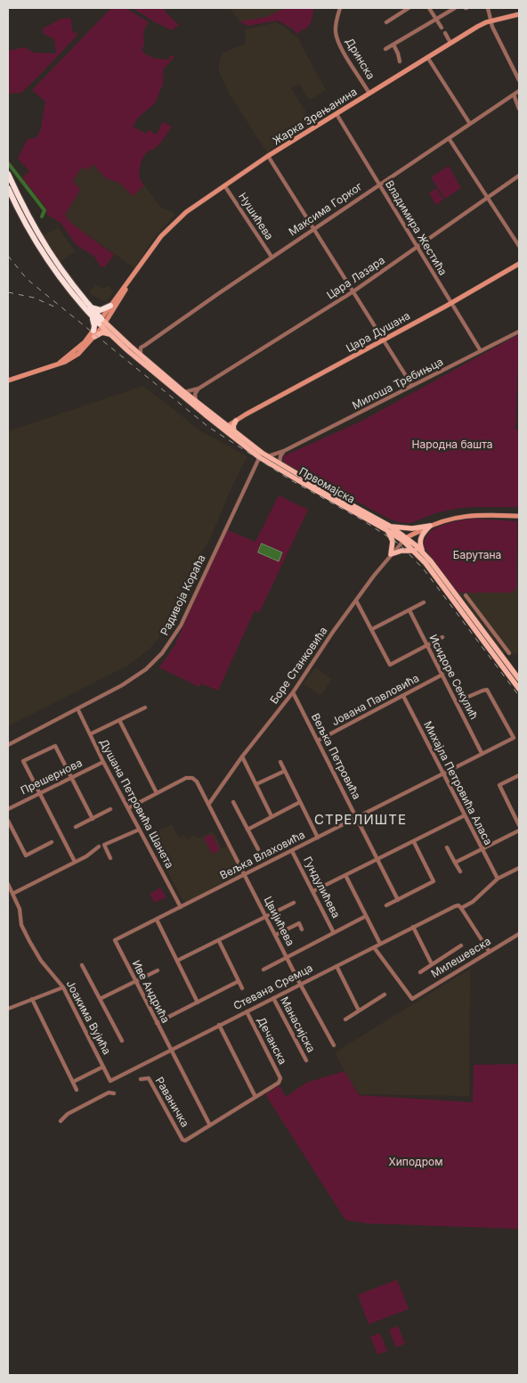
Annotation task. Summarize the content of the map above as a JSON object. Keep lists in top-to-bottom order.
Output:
{
  "streets": {
    "main road": ["Првомајска"],
    "street": [
      "Дринска",
      "Жарка Зрењанина",
      "Максима Горког",
      "Нушићева",
      "Владимира Жестића",
      "Цара Лазара",
      "Цара Душана",
      "Милоша Требињца",
      "Радивоја Кораћа",
      "Боре Станковића",
      "Исидоре Секулић",
      "Јована Павловића",
      "Вељка Петровића",
      "Прешернова",
      "Михајла Петровића Аласа",
      "Душана Петровића Шанета",
      "Вељка Влаховића",
      "Гундулићева",
      "Цвијићева",
      "Милешевска",
      "Стевана Сремца",
      "Иве Андрића",
      "Јоакима Вујића",
      "Манасијска",
      "Дечанска",
      "Раваничка"
    ]
  },
  "crossings": [
    ["Дринска", "Жарка Зрењанина"],
    ["Жарка Зрењанина", "Нушићева"],
    ["Жарка Зрењанина", "Владимира Жестића"],
    ["Жарка Зрењанина", "Првомајска"],
    ["Максима Горког", "Нушићева"],
    ["Максима Горког", "Владимира Жестића"],
    ["Владимира Жестића", "Цара Лазара"],
    ["Владимира Жестића", "Цара Душана"],
    ["Владимира Жестића", "Милоша Требињца"],
    ["Цара Лазара", "Првомајска"],
    ["Цара Душана", "Првомајска"],
    ["Милоша Требињца", "Првомајска"],
    ["Првомајска", "Радивоја Кораћа"],
    ["Првомајска", "Боре Станковића"],
    ["Радивоја Кораћа", "Душана Петровића Шанета"],
    ["Боре Станковића", "Вељка Петровића"],
    ["Боре Станковића", "Цвијићева"],
    ["Исидоре Секулић", "Јована Павловића"],
    ["Исидоре Секулић", "Вељка Влаховића"],
    ["Јована Павловића", "Вељка Петровића"],
    ["Јована Павловића", "Михајла Петровића Аласа"],
    ["Вељка Петровића", "Вељка Влаховића"],
    ["Прешернова", "Душана Петровића Шанета"],
    ["Михајла Петровића Аласа", "Вељка Влаховића"],
    ["Душана Петровића Шанета", "Вељка Влаховића"],
    ["Вељка Влаховића", "Гундулићева"],
    ["Вељка Влаховића", "Цвијићева"],
    ["Вељка Влаховића", "Иве Андрића"],
    ["Цвијићева", "Стевана Сремца"],
    ["Милешевска", "Стевана Сремца"],
    ["Стевана Сремца", "Иве Андрића"],
    ["Стевана Сремца", "Јоакима Вујића"],
    ["Стевана Сремца", "Манасијска"],
    ["Стевана Сремца", "Дечанска"],
    ["Иве Андрића", "Раваничка"]
  ],
  "districts": ["СТРЕЛИШТЕ"],
  "parks": ["Народна башта", "Барутана", "Хиподром"]
}
